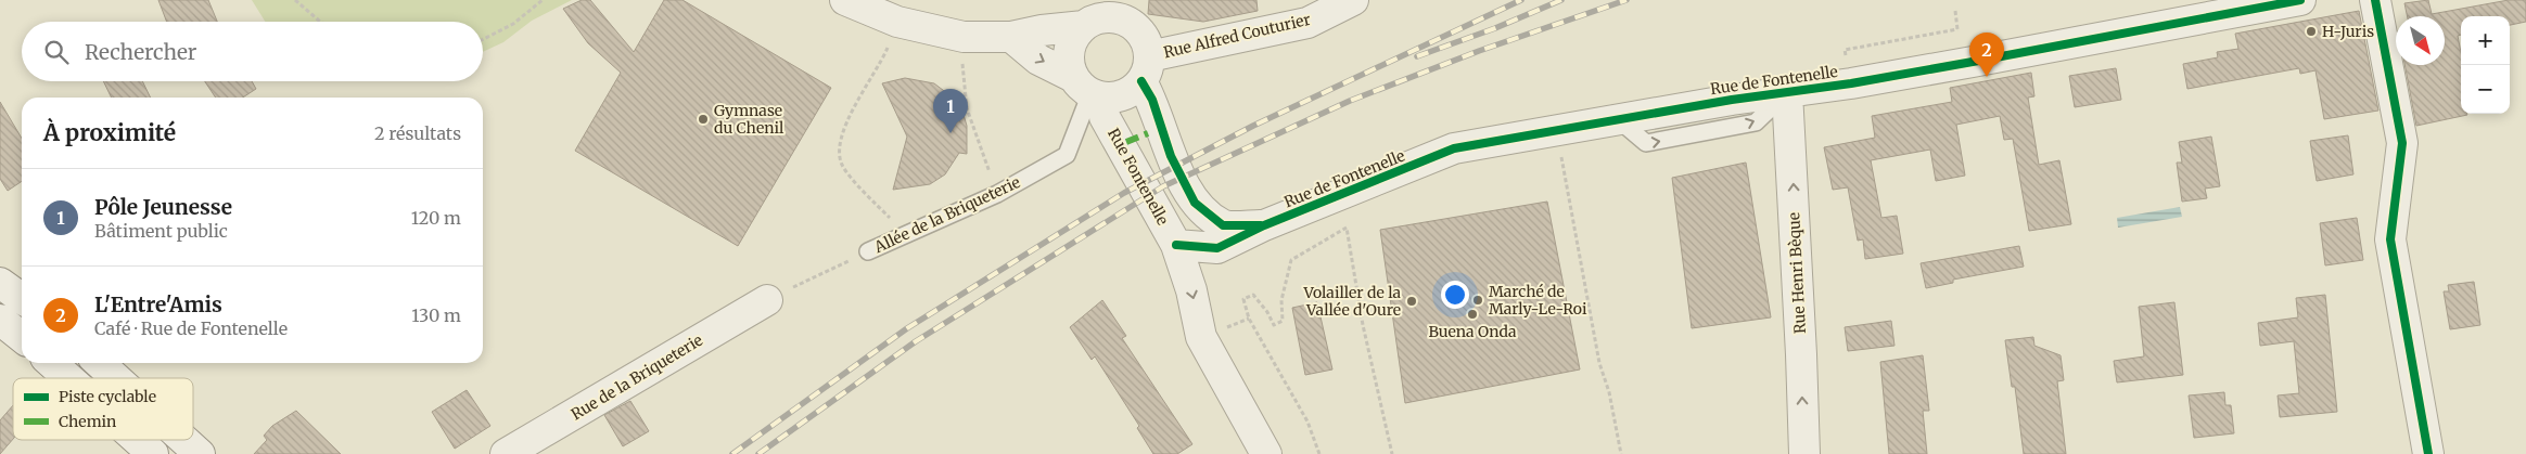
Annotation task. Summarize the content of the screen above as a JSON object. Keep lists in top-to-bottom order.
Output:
{
  "streets": {
    "street": [
      "Rue Alfred Couturier",
      "Rue de Fontenelle",
      "Rue Fontenelle",
      "Rue Henri Bèque",
      "Rue de la Briqueterie"
    ],
    "lane": ["Allée de la Briqueterie"]
  },
  "crossings": [
    ["Rue Alfred Couturier", "Rue Fontenelle"],
    ["Rue Alfred Couturier", "Allée de la Briqueterie"],
    ["Rue de Fontenelle", "Rue Henri Bèque"],
    ["Rue Fontenelle", "Allée de la Briqueterie"],
    ["Allée de la Briqueterie", "Rue de la Briqueterie"]
  ],
  "one_way": ["Rue Fontenelle", "Rue Henri Bèque"],
  "places": [
    "H-Juris",
    "Gymnase du Chenil",
    "Marché de Marly-Le-Roi",
    "Volailler de la Vallée d'Oure",
    "Buena Onda"
  ],
  "legend": ["Piste cyclable", "Chemin"],
  "north": "bottom right",
  "page": {
    "map_buttons": ["+", "−"],
    "search": "Rechercher",
    "pins": ["2", "1"],
    "heading": ["À proximité", "2 résultats"],
    "list": [
      {
        "mark": "1",
        "name": "Pôle Jeunesse",
        "note": "Bâtiment public",
        "value": "120 m"
      },
      {
        "mark": "2",
        "name": "L'Entre'Amis",
        "note": "Café · Rue de Fontenelle",
        "value": "130 m"
      }
    ]
  }
}
